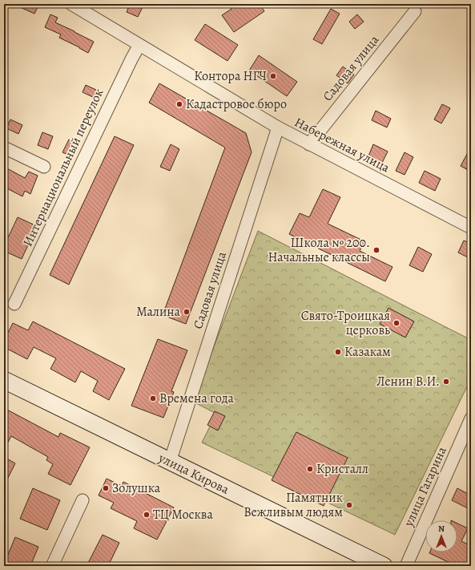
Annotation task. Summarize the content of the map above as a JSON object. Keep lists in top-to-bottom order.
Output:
{
  "streets": {
    "main road": ["улица Кирова"],
    "street": [
      "Садовая улица",
      "Набережная улица",
      "Интернациональный переулок",
      "улица Гагарина"
    ]
  },
  "crossings": [
    ["Садовая улица", "Набережная улица"],
    ["Садовая улица", "улица Кирова"],
    ["Набережная улица", "Интернациональный переулок"]
  ],
  "places": [
    "Контора НГЧ",
    "Кадастровое бюро",
    "Школа № 200. Начальные классы",
    "Малина",
    "Свято-Троицкая церковь",
    "Казакам",
    "Ленин В.И.",
    "Времена года",
    "Кристалл",
    "Золушка",
    "Памятник Вежливым людям",
    "ТЦ Москва"
  ],
  "north": "top"
}
